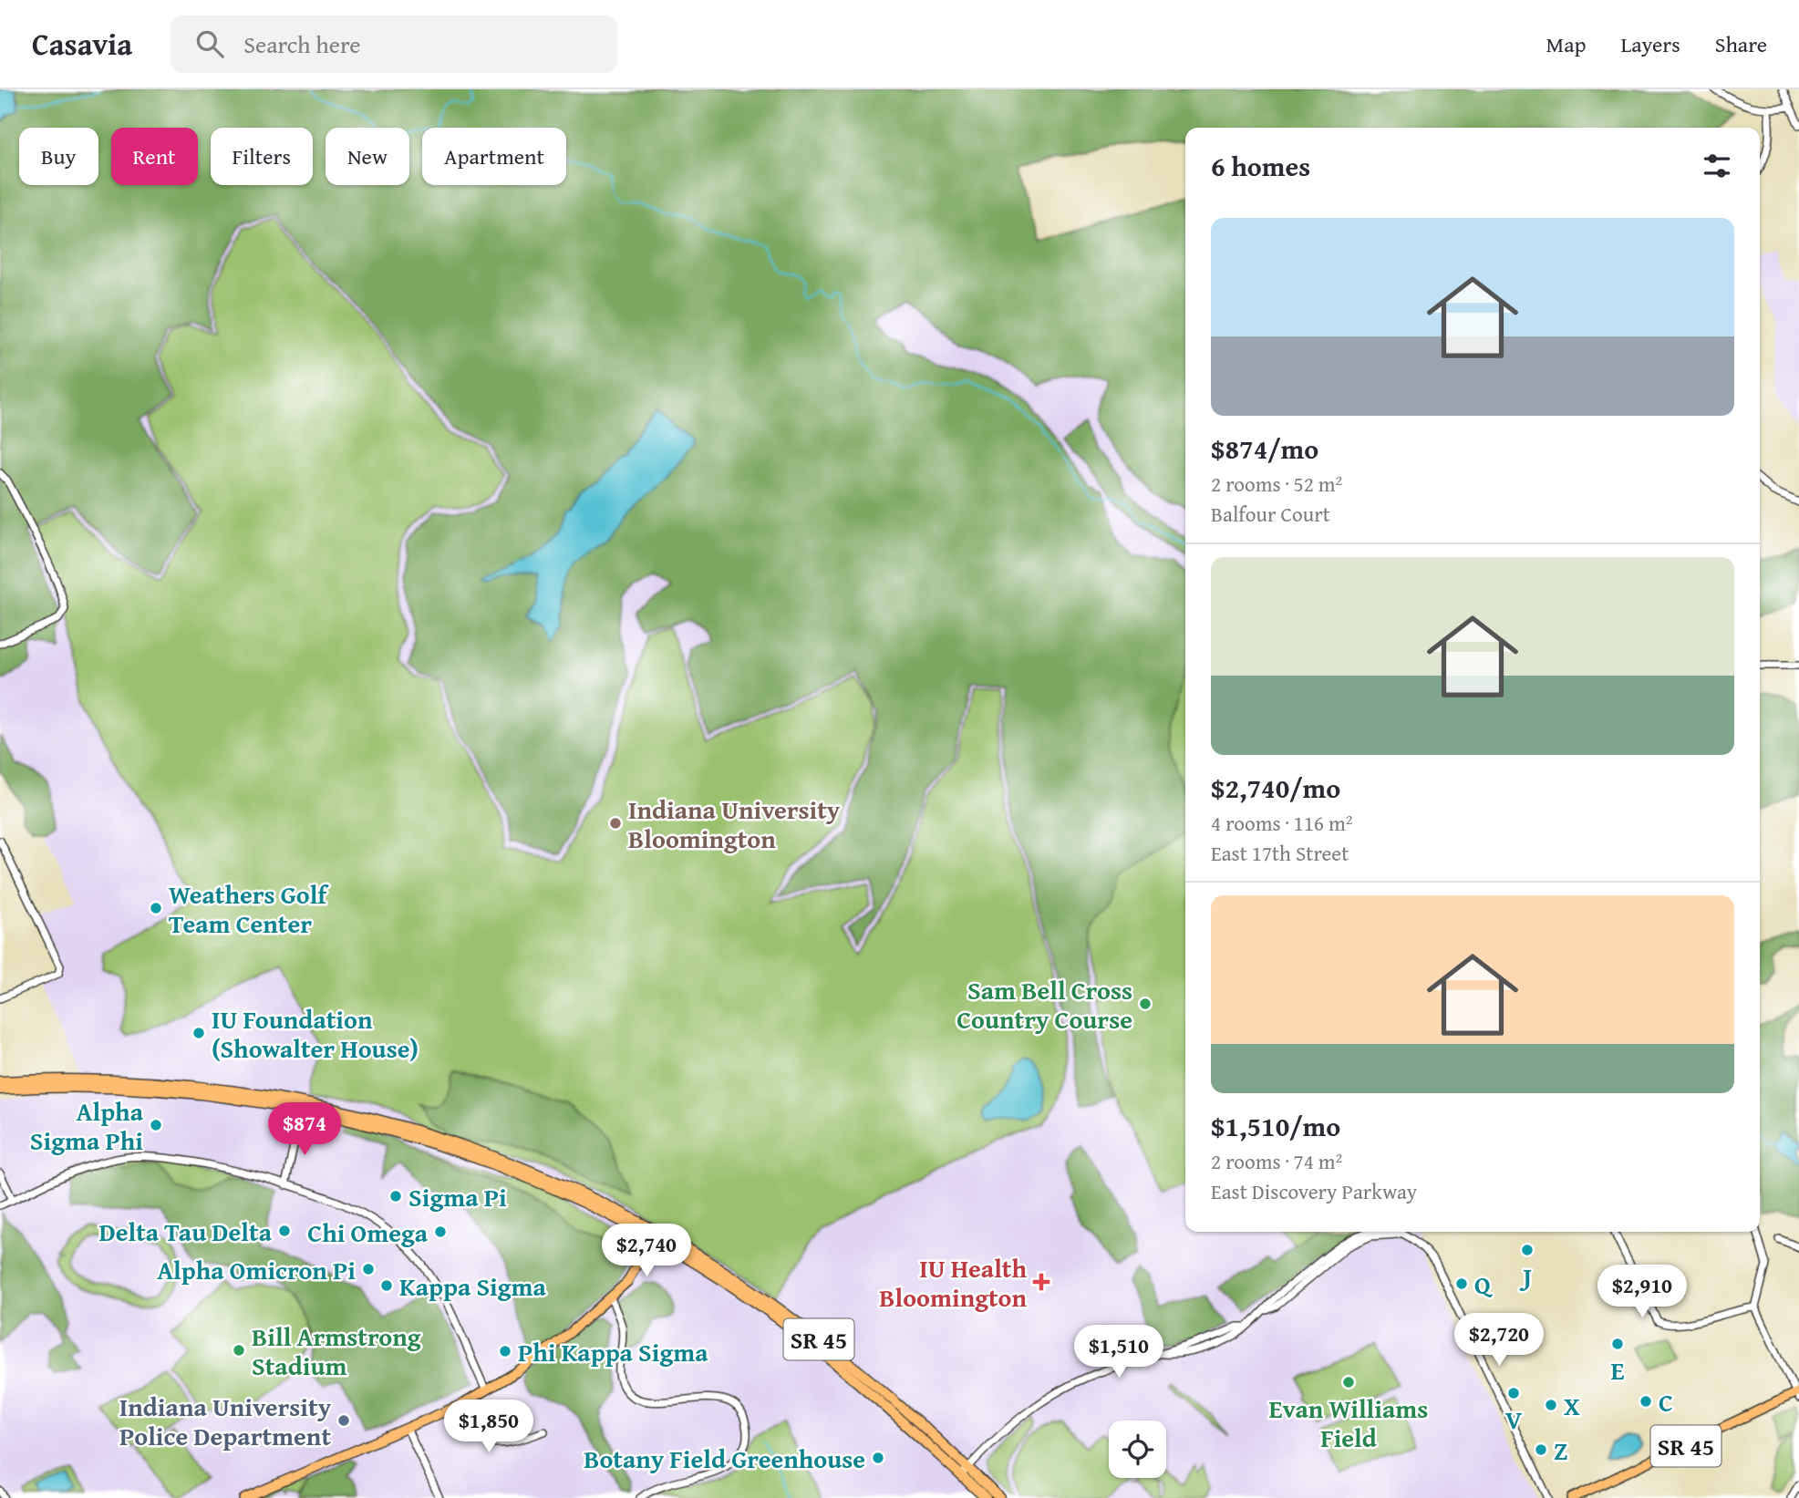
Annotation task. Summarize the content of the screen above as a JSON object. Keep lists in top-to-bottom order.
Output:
{
  "streets": {
    "highway": ["SR 45"]
  },
  "places": {
    "other": [
      "Indiana University Bloomington",
      "Weathers Golf Team Center",
      "Sam Bell Cross Country Course",
      "IU Foundation (Showalter House)",
      "Alpha Sigma Phi",
      "Sigma Pi",
      "Delta Tau Delta",
      "Chi Omega",
      "J",
      "Alpha Omicron Pi",
      "Q",
      "Kappa Sigma",
      "E",
      "Bill Armstrong Stadium",
      "Phi Kappa Sigma",
      "Evan Williams Field",
      "V",
      "C",
      "X",
      "Indiana University Police Department",
      "Z",
      "Botany Field Greenhouse"
    ],
    "health": ["IU Health Bloomington"]
  },
  "page": {
    "header": "Casavia",
    "search": "Search here",
    "nav": ["Map", "Layers", "Share"],
    "chip": [
      "Buy",
      "Rent",
      "Filters",
      "New",
      "Apartment"
    ],
    "heading": "6 homes",
    "list": [
      {
        "name": "$874/mo",
        "note": "2 rooms · 52 m² · Balfour Court"
      },
      {
        "name": "$2,740/mo",
        "note": "4 rooms · 116 m² · East 17th Street"
      },
      {
        "name": "$1,510/mo",
        "note": "2 rooms · 74 m² · East Discovery Parkway"
      }
    ],
    "price": [
      "$874",
      "$2,740",
      "$2,910",
      "$2,720",
      "$1,510",
      "$1,850"
    ]
  }
}
